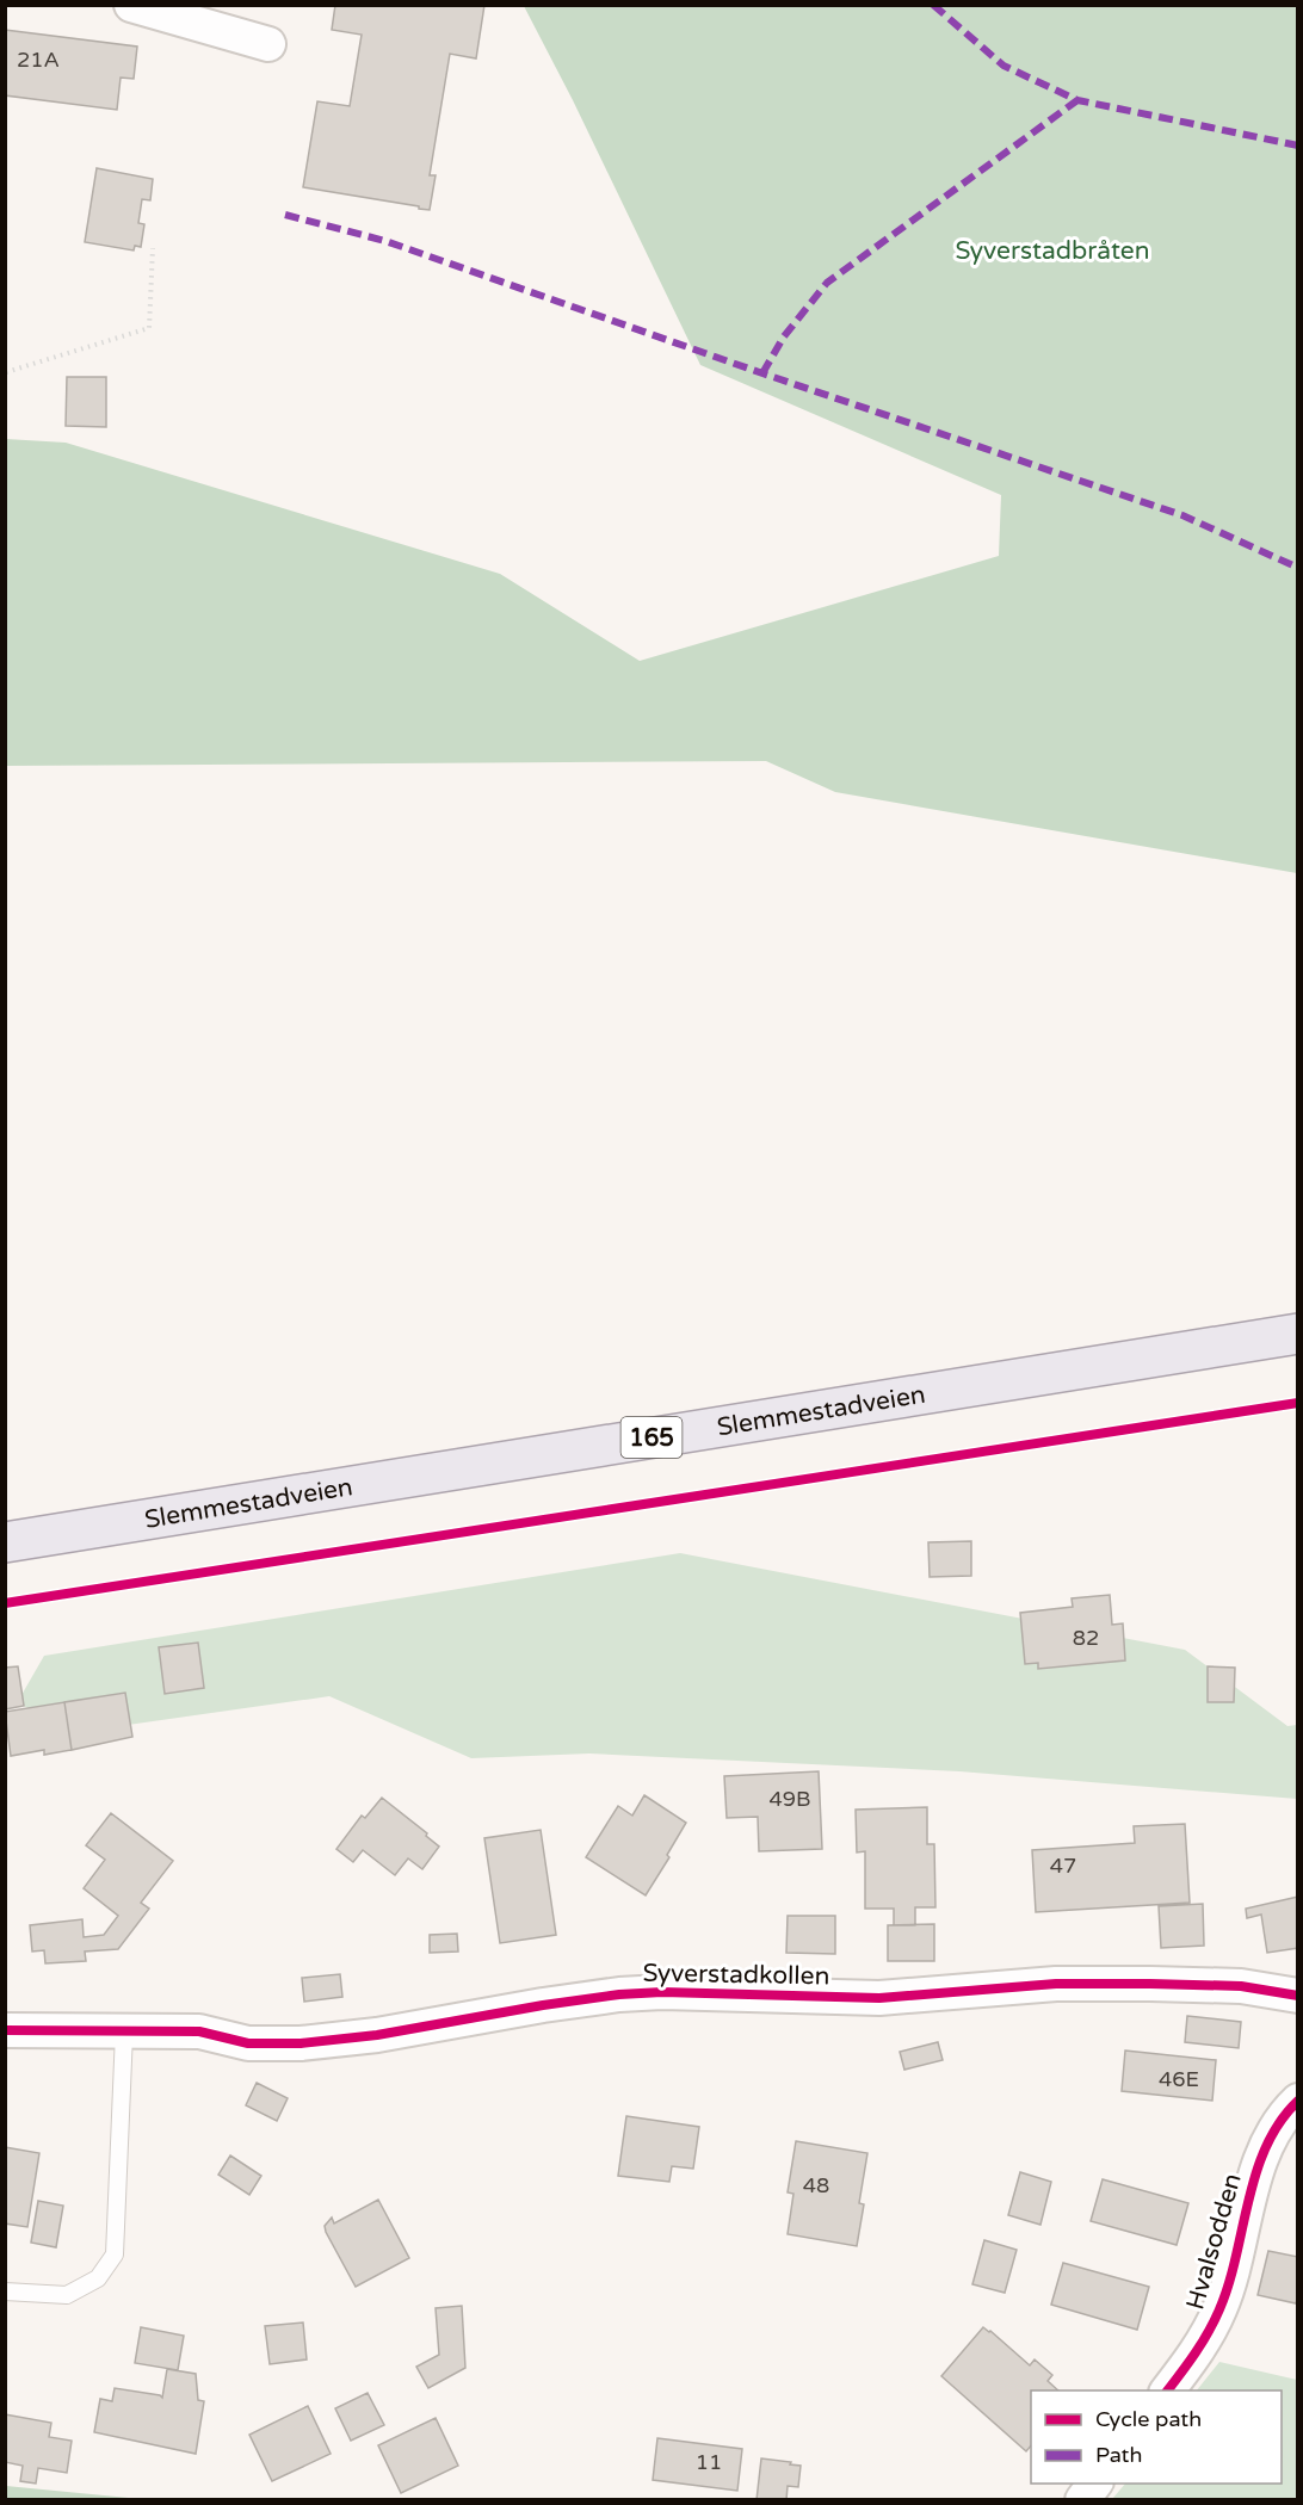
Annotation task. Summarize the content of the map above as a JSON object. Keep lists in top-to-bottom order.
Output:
{
  "streets": {
    "main road": ["Slemmestadveien", "165"],
    "street": ["Syverstadkollen", "Hvalsodden"]
  },
  "parks": ["Syverstadbråten"],
  "house_numbers": [
    "21A",
    "82",
    "49B",
    "47",
    "46E",
    "48",
    "11"
  ],
  "legend": ["Cycle path", "Path"]
}
